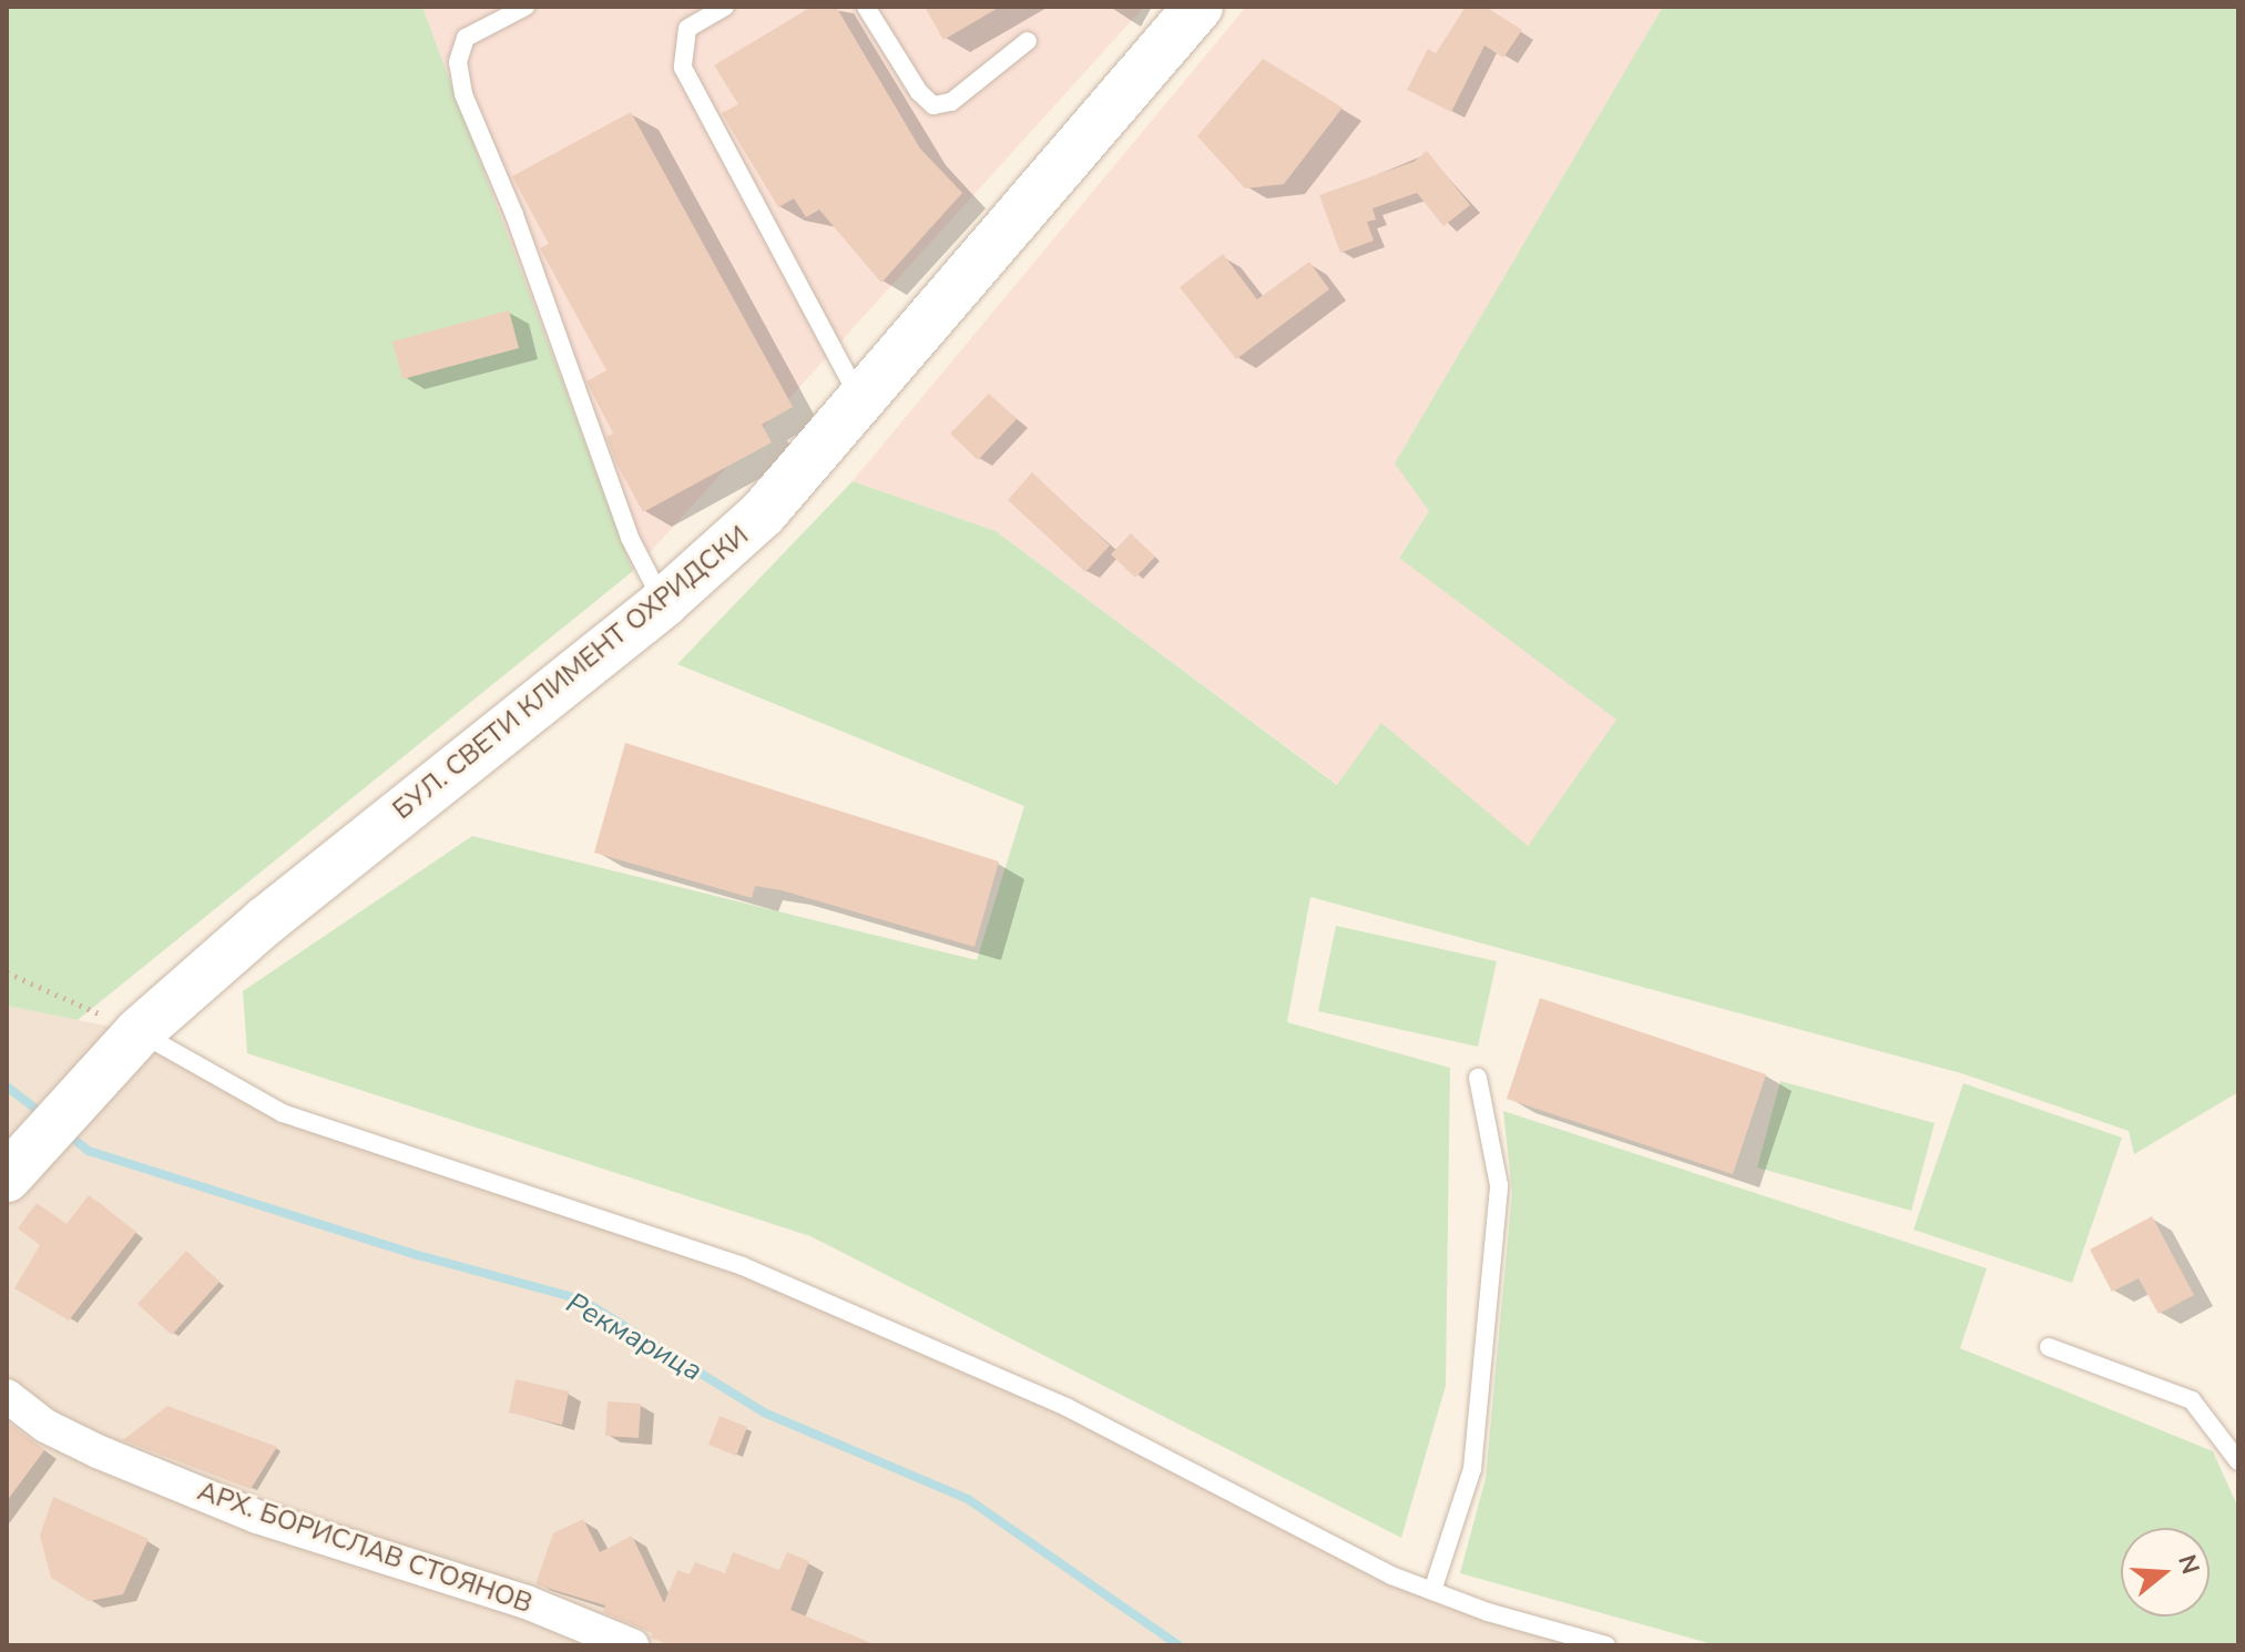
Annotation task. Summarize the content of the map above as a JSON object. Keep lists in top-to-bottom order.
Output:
{
  "streets": {
    "main road": ["БУЛ. СВЕТИ КЛИМЕНТ ОХРИДСКИ"],
    "street": ["АРХ. БОРИСЛАВ СТОЯНОВ"]
  },
  "water": ["Рекмарица"],
  "north": "right"
}
